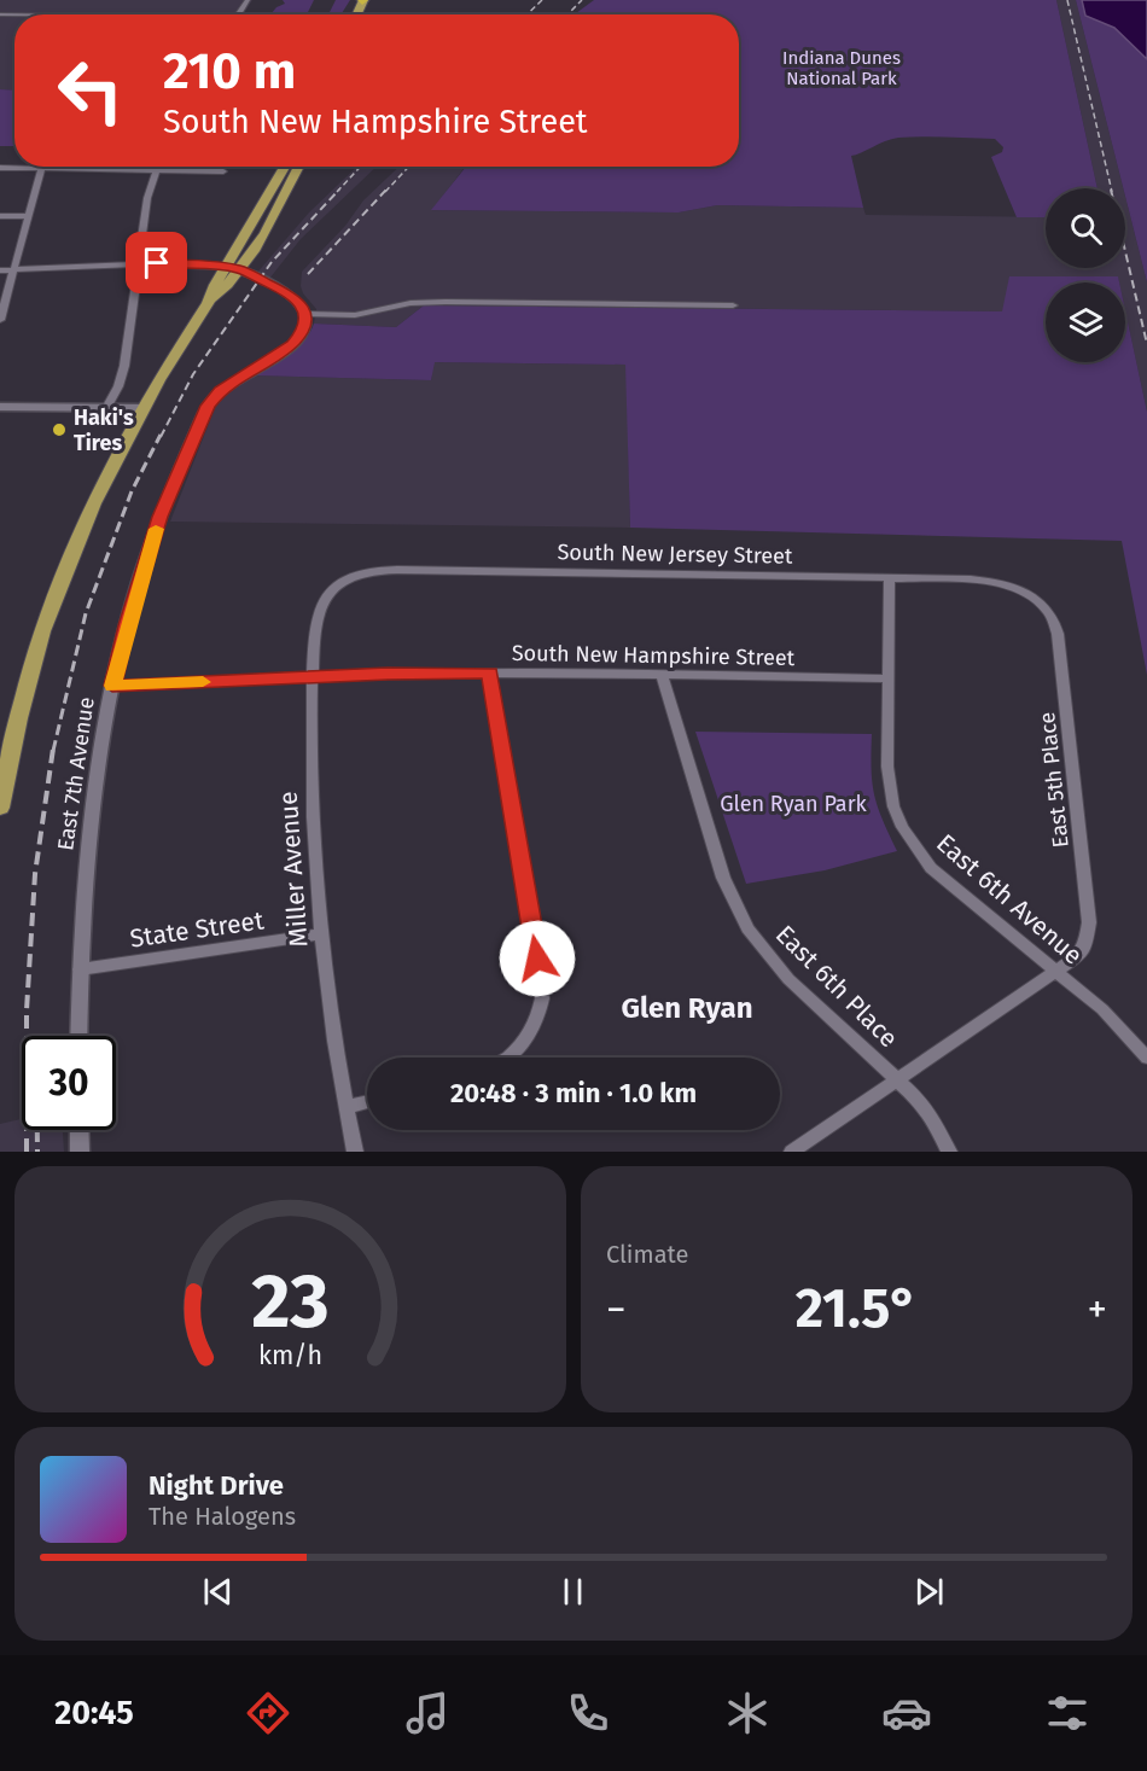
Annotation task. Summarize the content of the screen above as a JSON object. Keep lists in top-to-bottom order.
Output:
{
  "streets": {
    "street": [
      "South New Jersey Street",
      "South New Hampshire Street",
      "East 7th Avenue",
      "East 5th Place",
      "Miller Avenue",
      "East 6th Avenue",
      "State Street",
      "East 6th Place"
    ]
  },
  "crossings": [
    ["South New Jersey Street", "East 5th Place"],
    ["South New Jersey Street", "Miller Avenue"],
    ["South New Jersey Street", "East 6th Avenue"],
    ["South New Hampshire Street", "East 7th Avenue"],
    ["South New Hampshire Street", "Miller Avenue"],
    ["South New Hampshire Street", "East 6th Avenue"],
    ["South New Hampshire Street", "East 6th Place"],
    ["East 7th Avenue", "State Street"],
    ["East 5th Place", "East 6th Avenue"],
    ["East 5th Place", "East 6th Place"],
    ["Miller Avenue", "State Street"]
  ],
  "districts": ["Glen Ryan"],
  "parks": ["Indiana Dunes National Park", "Glen Ryan Park"],
  "places": ["Haki's Tires"],
  "page": {
    "turn": ["210 m", "South New Hampshire Street"],
    "limit": "30",
    "trip": "20:48 · 3 min · 1.0 km",
    "tile": "Climate",
    "heat": ["−", "21.5°", "+"],
    "song": ["Night Drive", "The Halogens"],
    "tabs": "20:45",
    "gauge": ["23", "km/h"]
  }
}
